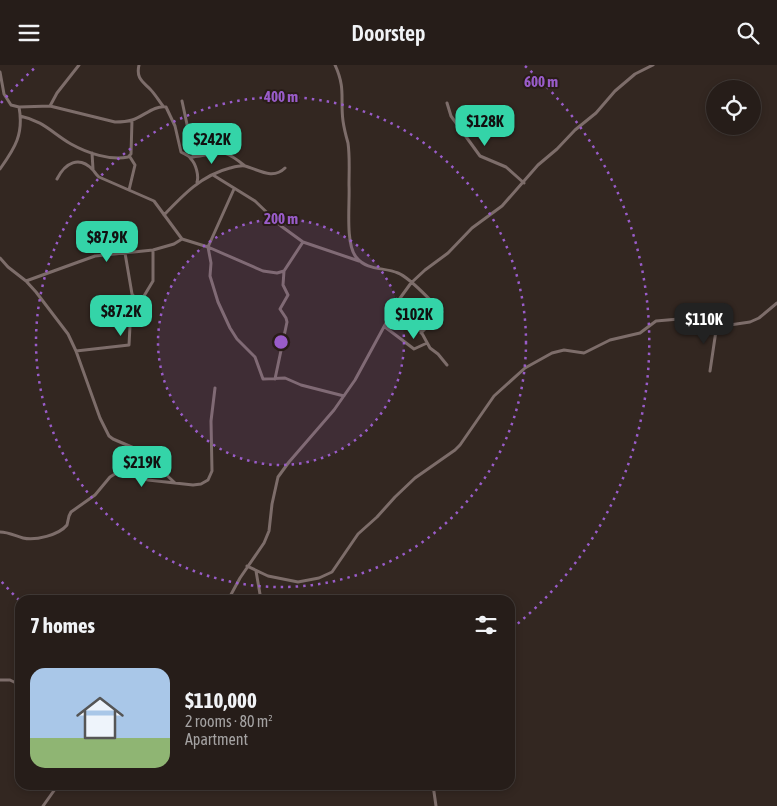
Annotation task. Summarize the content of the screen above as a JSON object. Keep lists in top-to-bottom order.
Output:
{
  "page": {
    "header": "Doorstep",
    "price": [
      "$128K",
      "$242K",
      "$87.9K",
      "$87.2K",
      "$102K",
      "$110K",
      "$219K"
    ],
    "heading": "7 homes",
    "list": [
      {
        "name": "$110,000",
        "note": "2 rooms · 80 m² · Apartment"
      }
    ]
  },
  "rings": ["600 m", "400 m", "200 m"]
}
